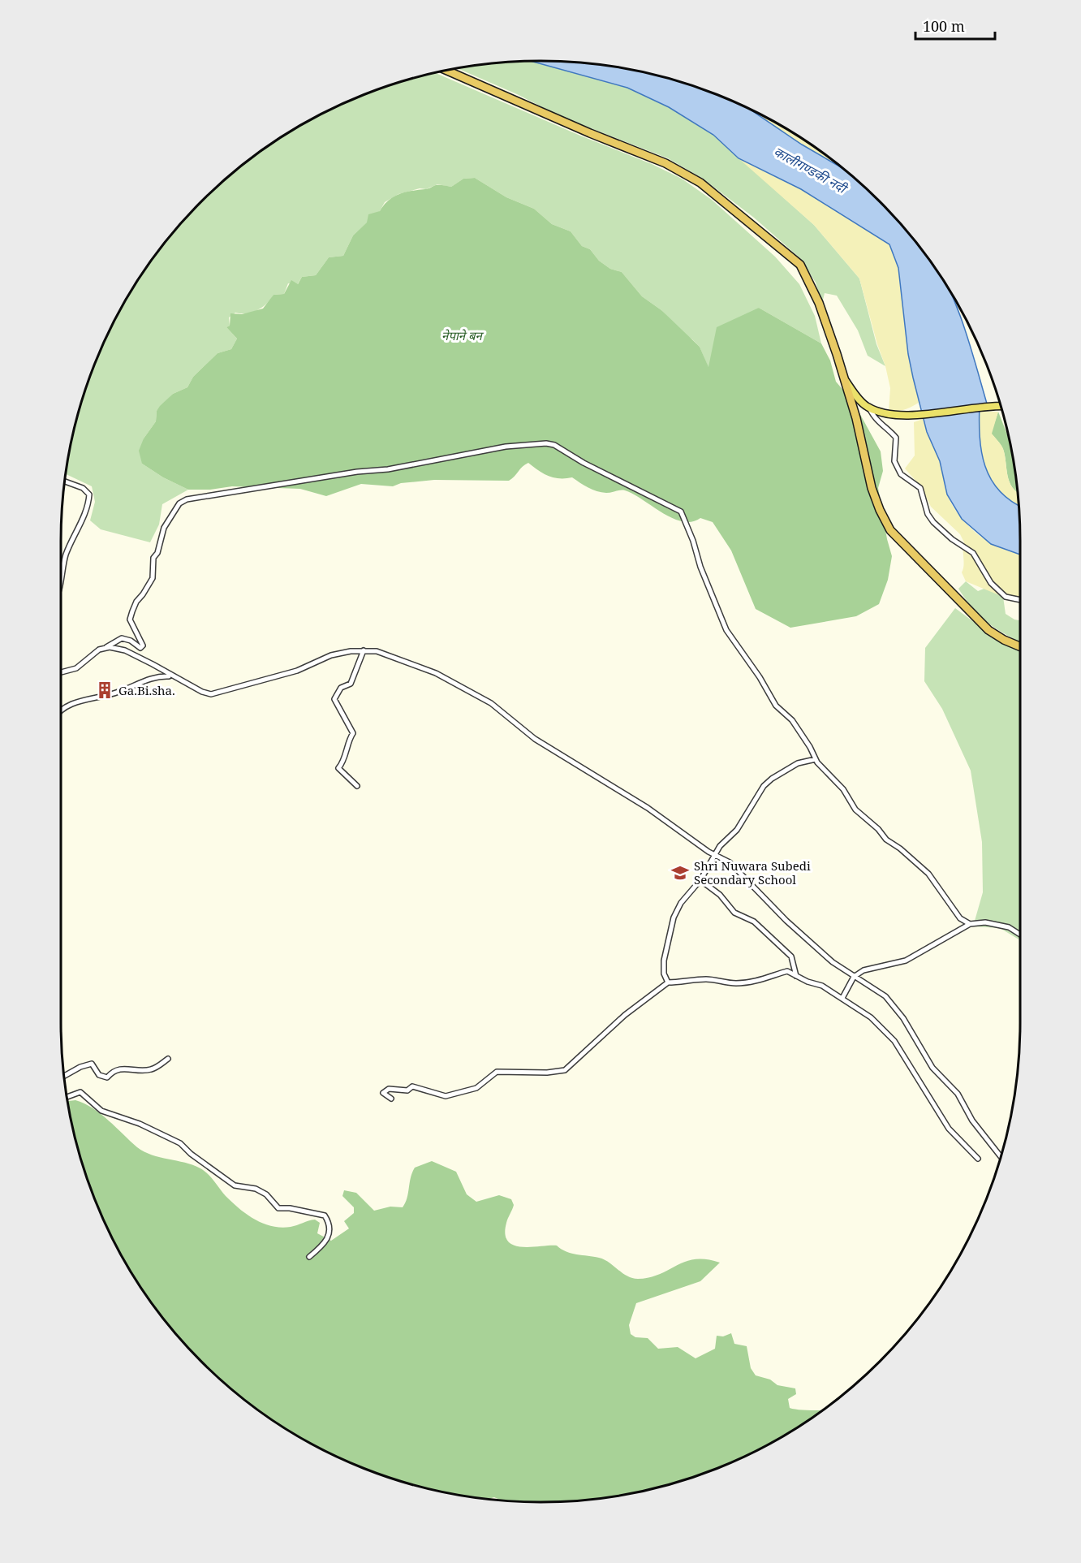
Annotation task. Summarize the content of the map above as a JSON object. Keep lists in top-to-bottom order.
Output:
{
  "water": ["कालीगण्डकी नदी"],
  "parks": ["नेपाने बन"],
  "places": {
    "building": ["Ga.Bi.sha."],
    "school or university": ["Shri Nuwara Subedi Secondary School"]
  },
  "scale_bar": "100 m"
}
